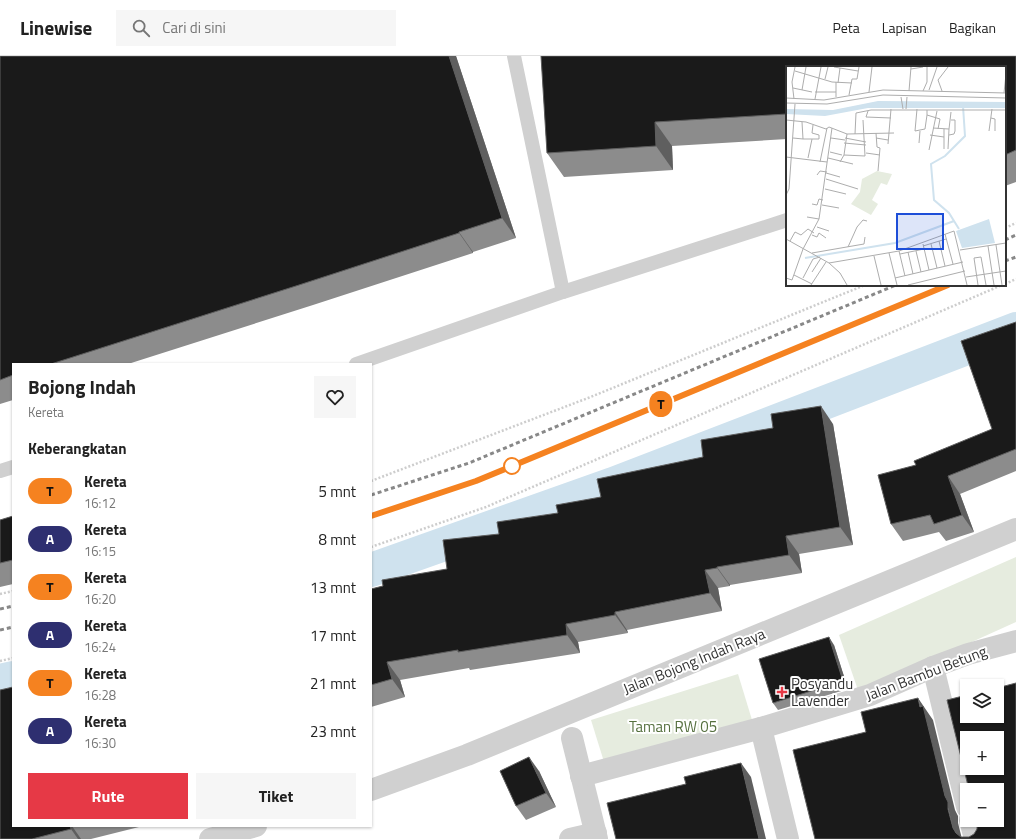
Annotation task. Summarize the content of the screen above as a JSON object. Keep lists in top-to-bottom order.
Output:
{
  "streets": {
    "street": ["Jalan Bojong Indah Raya", "Jalan Bambu Betung"]
  },
  "parks": ["Taman RW 05"],
  "places": {
    "health": ["Posyandu Lavender"]
  },
  "page": {
    "header": "Linewise",
    "search": "Cari di sini",
    "nav": ["Peta", "Lapisan", "Bagikan"],
    "on_map": "T",
    "heading": [
      ["Bojong Indah", "Kereta"],
      "Keberangkatan"
    ],
    "list": [
      {
        "mark": "T",
        "name": "Kereta",
        "note": "16:12",
        "value": "5 mnt"
      },
      {
        "mark": "A",
        "name": "Kereta",
        "note": "16:15",
        "value": "8 mnt"
      },
      {
        "mark": "T",
        "name": "Kereta",
        "note": "16:20",
        "value": "13 mnt"
      },
      {
        "mark": "A",
        "name": "Kereta",
        "note": "16:24",
        "value": "17 mnt"
      },
      {
        "mark": "T",
        "name": "Kereta",
        "note": "16:28",
        "value": "21 mnt"
      },
      {
        "mark": "A",
        "name": "Kereta",
        "note": "16:30",
        "value": "23 mnt"
      }
    ],
    "map_buttons": ["+", "−"],
    "buttons": ["Rute", "Tiket"]
  }
}
